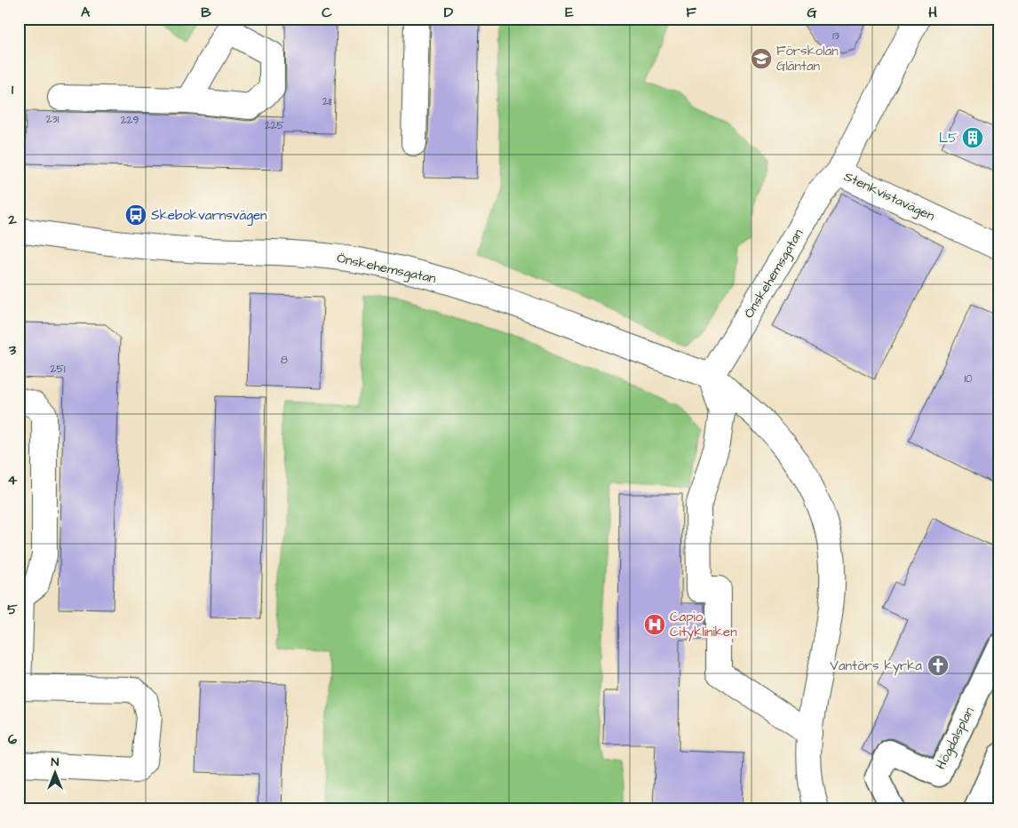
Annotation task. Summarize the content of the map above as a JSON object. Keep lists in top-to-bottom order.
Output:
{
  "streets": {
    "street": ["Stenkvistavägen", "Önskehemsgatan", "Högdalsplan"]
  },
  "crossings": [
    ["Stenkvistavägen", "Önskehemsgatan"]
  ],
  "places": {
    "school or university": ["Förskolan Gläntan"],
    "building": ["L5"],
    "bus stop": ["Skebokvarnsvägen"],
    "hospital": ["Capio Citykliniken"],
    "church": ["Vantörs kyrka"]
  },
  "house_numbers": [
    "13",
    "211",
    "231",
    "229",
    "225",
    "8",
    "251",
    "10"
  ],
  "north": "top",
  "grid": {
    "columns": [
      "A",
      "B",
      "C",
      "D",
      "E",
      "F",
      "G",
      "H"
    ],
    "rows": [
      "1",
      "2",
      "3",
      "4",
      "5",
      "6"
    ]
  }
}
